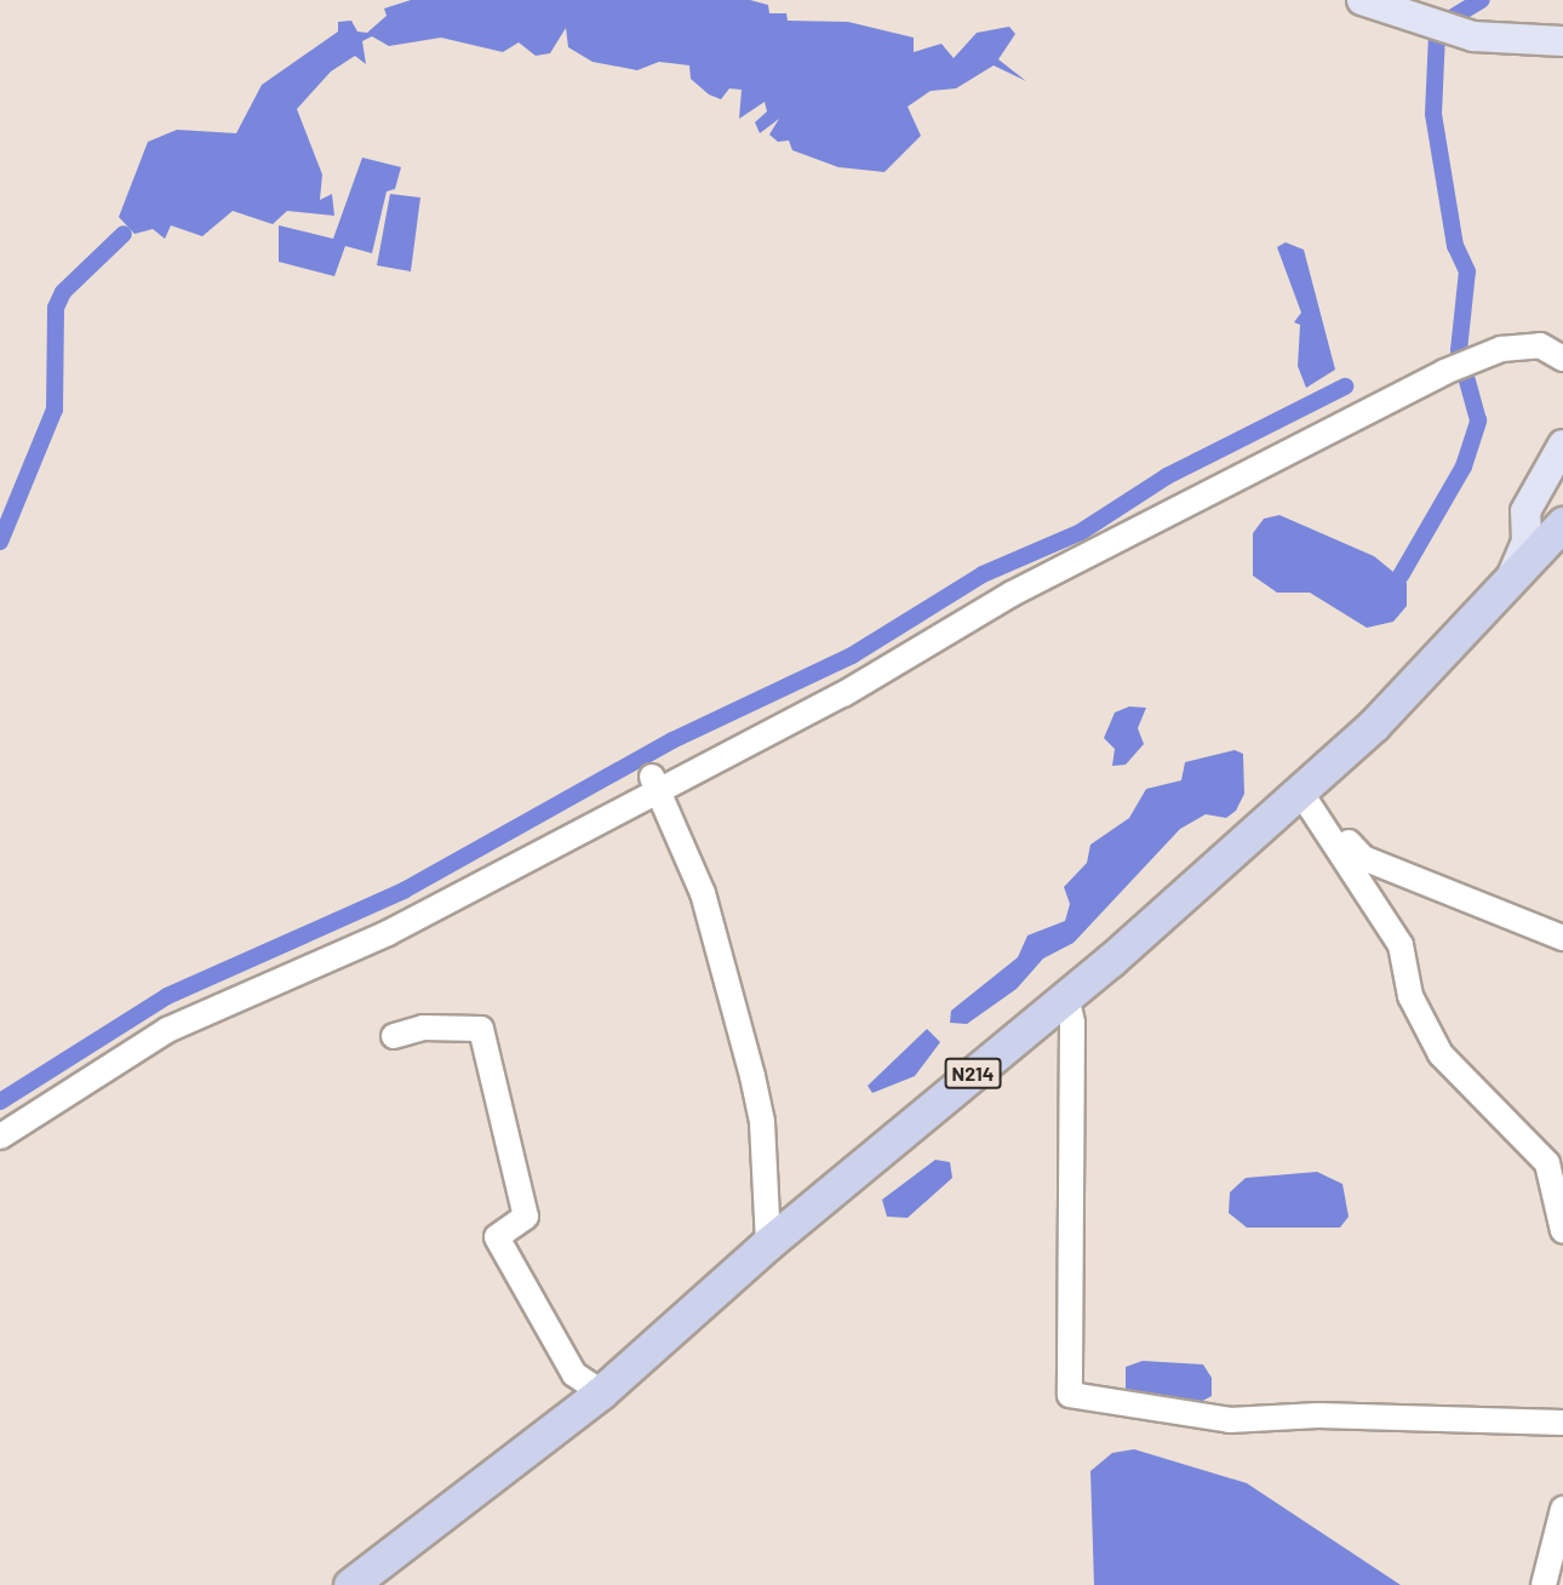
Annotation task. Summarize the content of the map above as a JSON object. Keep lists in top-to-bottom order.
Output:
{
  "streets": {
    "highway": ["N214"]
  }
}
